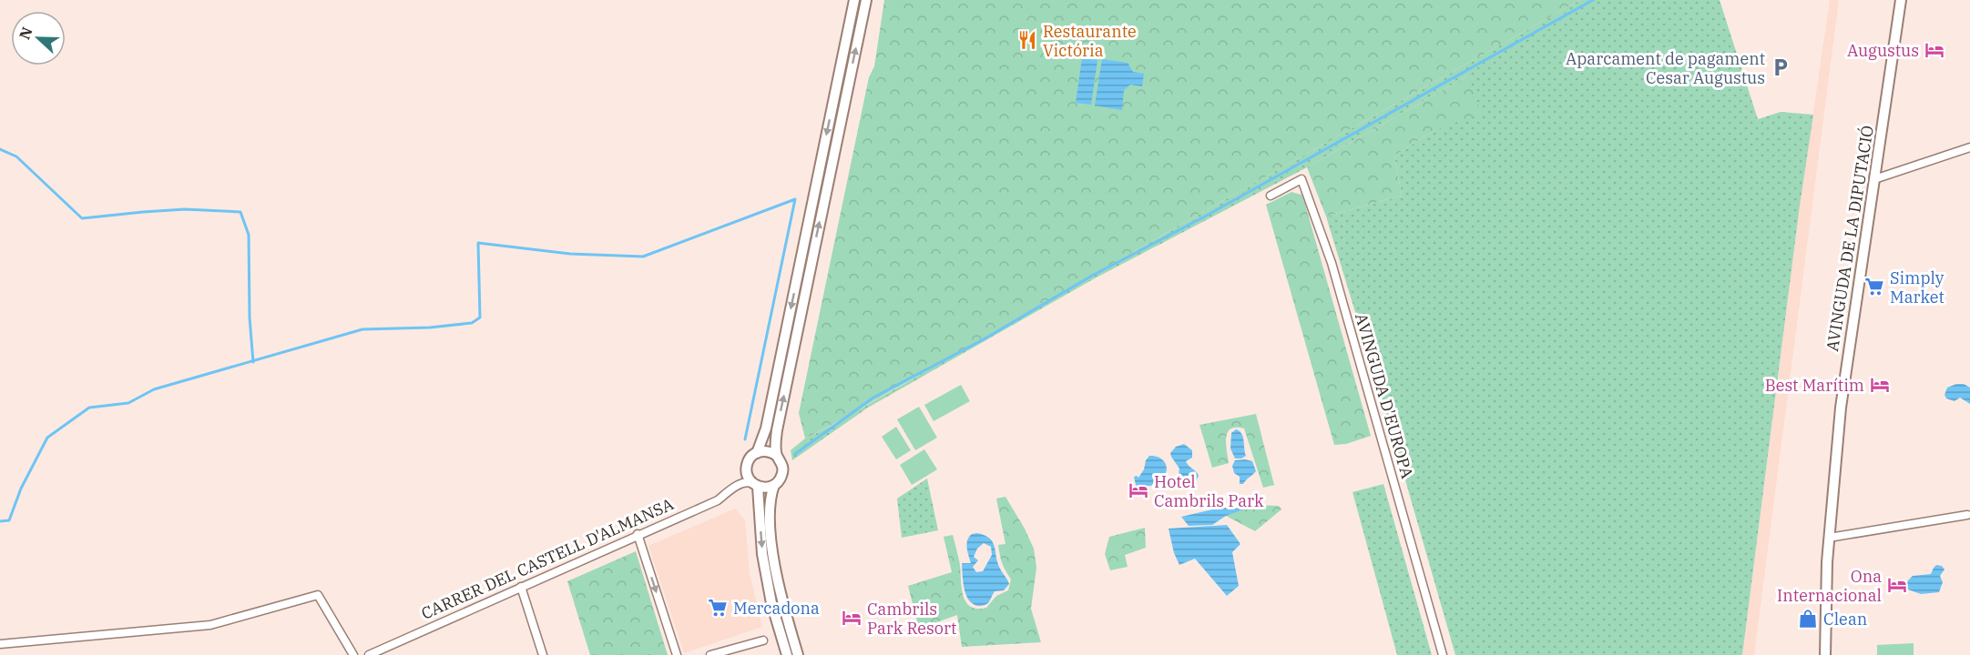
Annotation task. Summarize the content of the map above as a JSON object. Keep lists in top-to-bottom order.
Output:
{
  "streets": {
    "street": ["AVINGUDA DE LA DIPUTACIÓ", "AVINGUDA D'EUROPA", "CARRER DEL CASTELL D'ALMANSA"]
  },
  "places": {
    "restaurant": ["Restaurante Victória"],
    "hotel": [
      "Augustus",
      "Best Marítim",
      "Hotel Cambrils Park",
      "Ona Internacional",
      "Cambrils Park Resort"
    ],
    "parking": ["Aparcament de pagament Cesar Augustus"],
    "supermarket": ["Simply Market", "Mercadona"],
    "shop": ["Clean"]
  },
  "north": "left"
}
